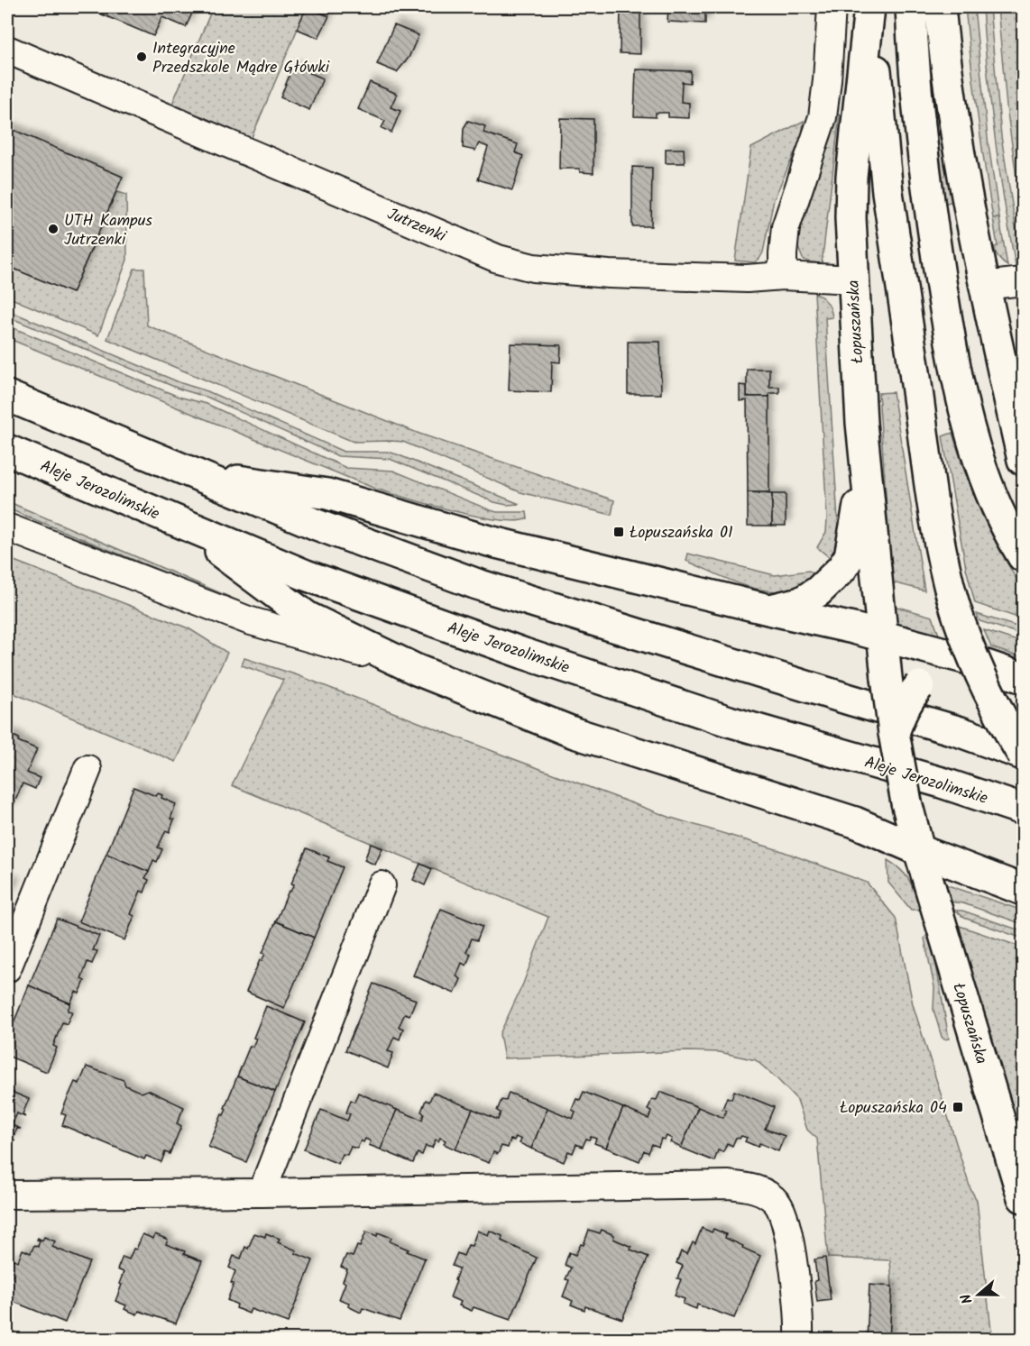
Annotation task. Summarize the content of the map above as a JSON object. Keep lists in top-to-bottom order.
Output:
{
  "streets": {
    "main road": ["Łopuszańska", "Aleje Jerozolimskie"],
    "street": ["Jutrzenki"]
  },
  "crossings": [
    ["Jutrzenki", "Łopuszańska"]
  ],
  "places": {
    "other": ["Integracyjne Przedszkole Mądre Główki", "UTH Kampus Jutrzenki"],
    "transit": ["Łopuszańska 01", "Łopuszańska 04"]
  },
  "north": "left"
}
